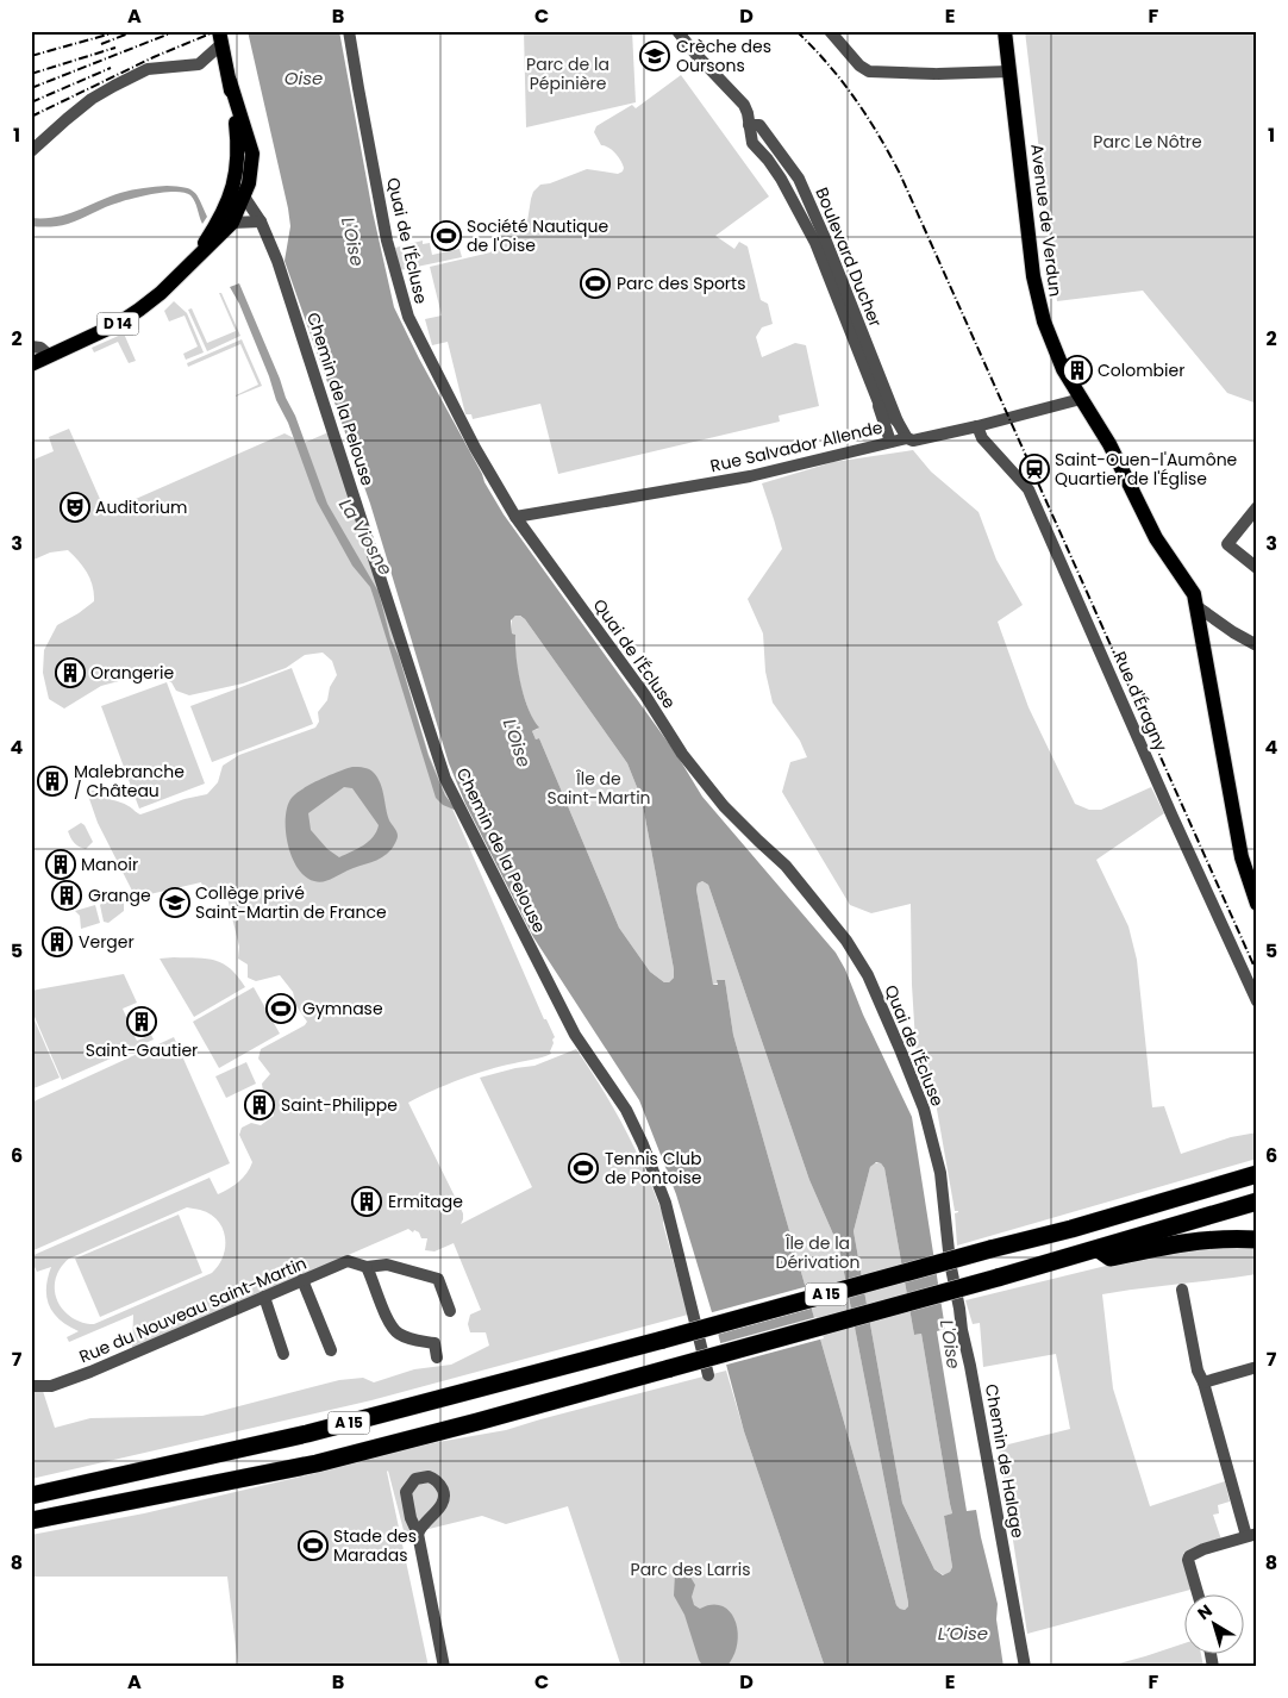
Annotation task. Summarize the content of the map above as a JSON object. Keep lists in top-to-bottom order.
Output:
{
  "streets": {
    "highway": ["A 15"],
    "main road": ["Avenue de Verdun", "D 14"],
    "street": [
      "Quai de l'Écluse",
      "Boulevard Ducher",
      "Chemin de la Pelouse",
      "Rue Salvador Allende",
      "Rue d'Éragny",
      "Rue du Nouveau Saint-Martin",
      "Chemin de Halage"
    ]
  },
  "crossings": [
    ["Avenue de Verdun", "Rue Salvador Allende"],
    ["Quai de l'Écluse", "Rue Salvador Allende"],
    ["Quai de l'Écluse", "Chemin de Halage"],
    ["Boulevard Ducher", "Rue Salvador Allende"],
    ["D 14", "Chemin de la Pelouse"],
    ["Rue Salvador Allende", "Rue d'Éragny"]
  ],
  "water": [
    "Oise",
    "L'Oise",
    "La Viosne",
    "L’Oise"
  ],
  "parks": [
    "Parc de la Pépinière",
    "Parc Le Nôtre",
    "Île de Saint-Martin",
    "Île de la Dérivation",
    "Parc des Larris"
  ],
  "places": {
    "school or university": ["Crèche des Oursons", "Collège privé Saint-Martin de France"],
    "sports": [
      "Société Nautique de l'Oise",
      "Parc des Sports",
      "Gymnase",
      "Tennis Club de Pontoise",
      "Stade des Maradas"
    ],
    "building": [
      "Colombier",
      "Orangerie",
      "Malebranche / Château",
      "Manoir",
      "Grange",
      "Verger",
      "Saint-Gautier",
      "Saint-Philippe",
      "Ermitage"
    ],
    "station": ["Saint-Ouen-l'Aumône Quartier de l'Église"],
    "theatre": ["Auditorium"]
  },
  "north": "top left",
  "grid": {
    "columns": [
      "A",
      "B",
      "C",
      "D",
      "E",
      "F"
    ],
    "rows": [
      "1",
      "2",
      "3",
      "4",
      "5",
      "6",
      "7",
      "8"
    ]
  }
}
